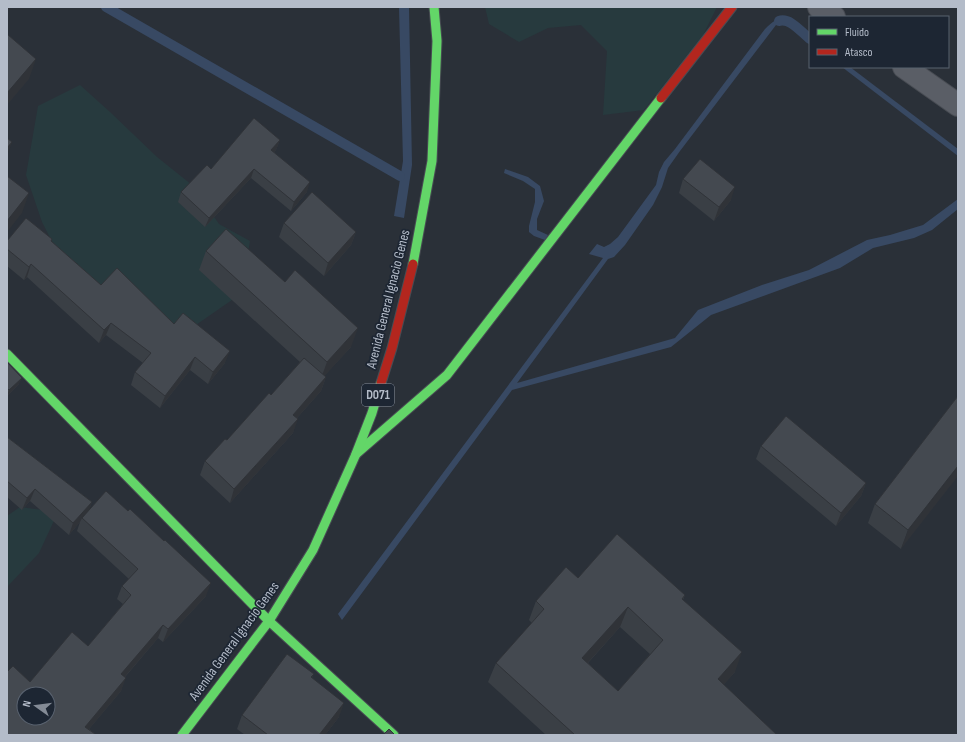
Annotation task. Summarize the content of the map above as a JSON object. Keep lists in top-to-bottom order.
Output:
{
  "streets": {
    "street": ["Avenida General Ignacio Genes", "D071"]
  },
  "legend": ["Fluido", "Atasco"],
  "north": "left"
}
